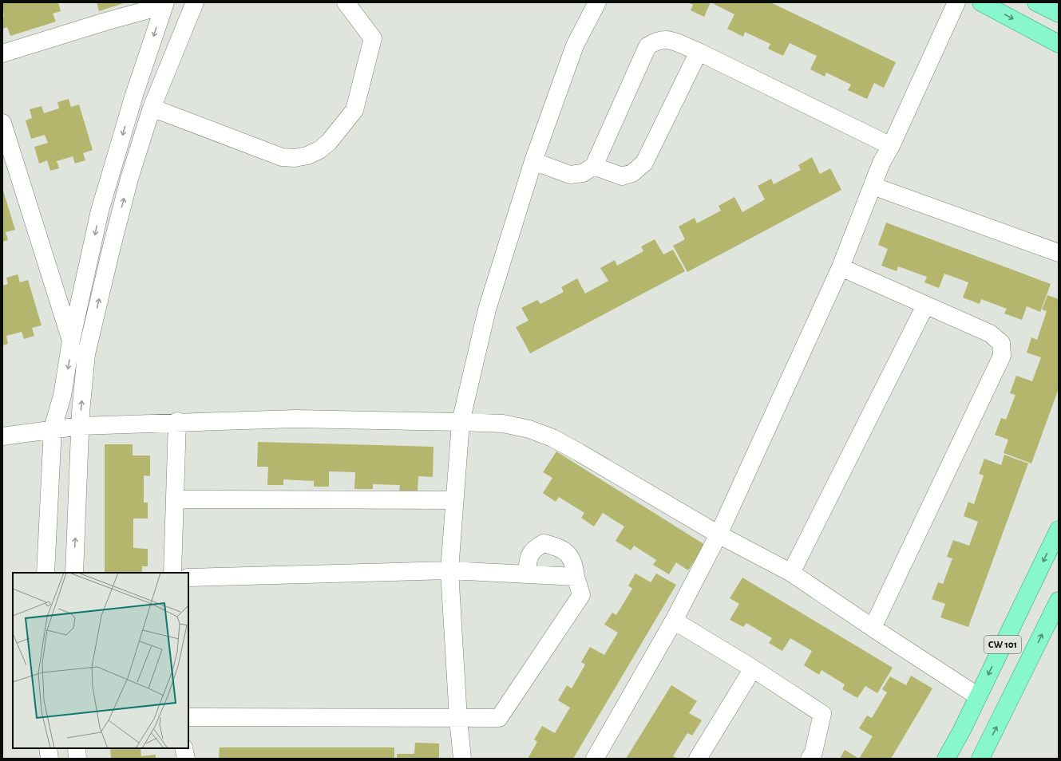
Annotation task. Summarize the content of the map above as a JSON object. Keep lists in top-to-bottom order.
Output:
{
  "streets": {
    "main road": ["CW 101"]
  }
}
